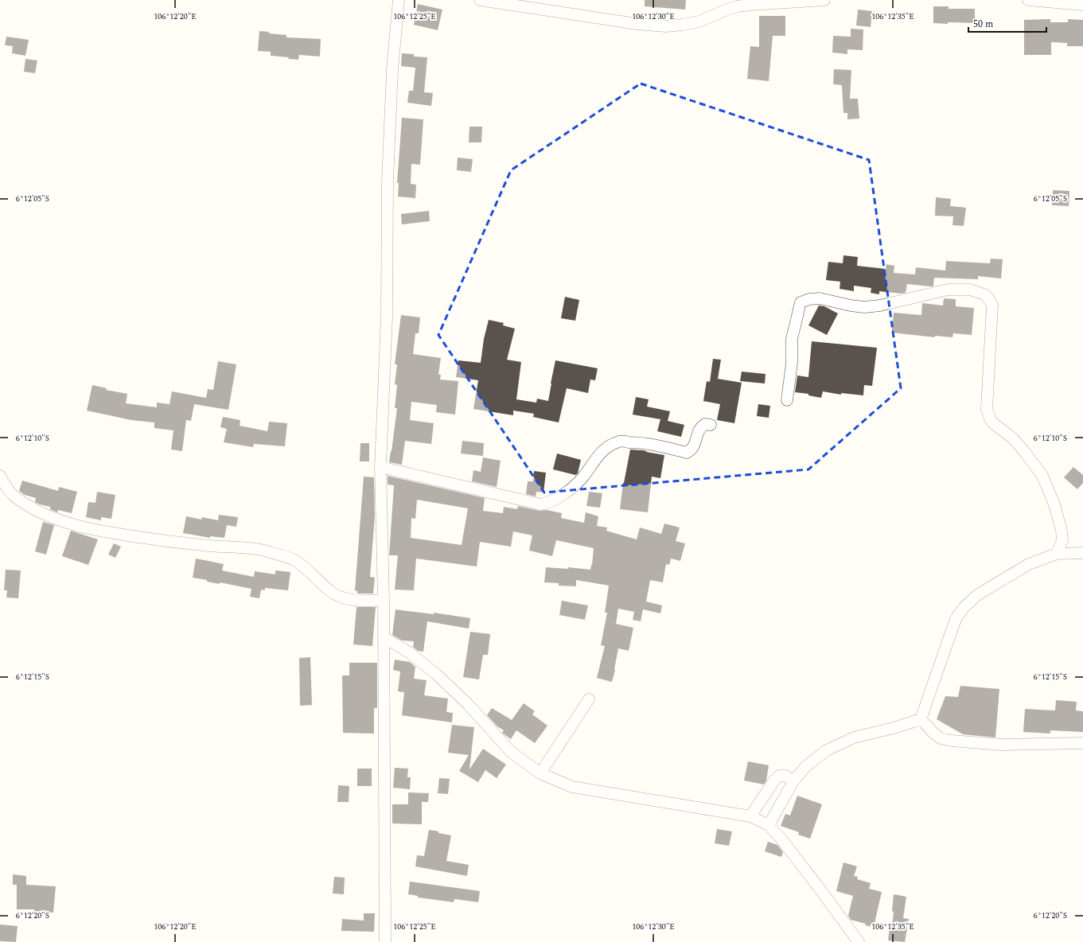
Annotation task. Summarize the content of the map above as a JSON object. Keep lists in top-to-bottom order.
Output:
{
  "scale_bar": "50 m",
  "coordinates": [
    "106°12'20\"E",
    "106°12'25\"E",
    "106°12'30\"E",
    "106°12'35\"E",
    "6°12'05\"S",
    "6°12'10\"S",
    "6°12'15\"S",
    "6°12'20\"S"
  ]
}
